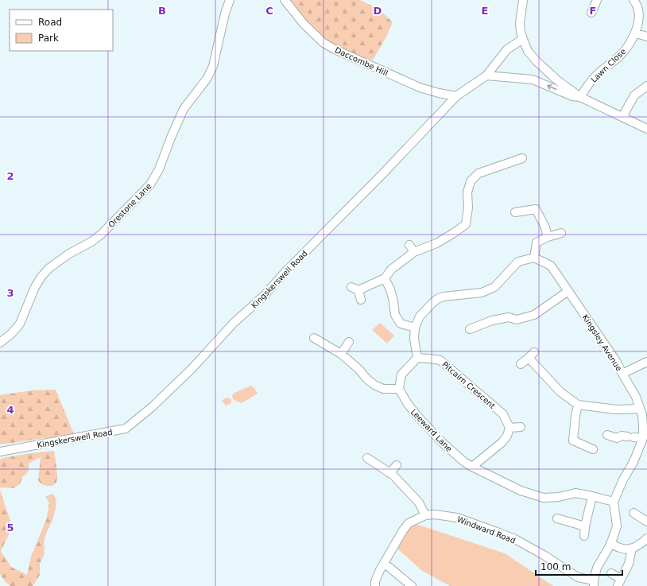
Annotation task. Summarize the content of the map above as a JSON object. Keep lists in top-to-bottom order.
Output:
{
  "streets": {
    "street": [
      "Daccombe Hill",
      "Lawn Close",
      "Orestone Lane",
      "Kingskerswell Road",
      "Kingsley Avenue",
      "Pitcairn Crescent",
      "Leeward Lane",
      "Windward Road"
    ]
  },
  "crossings": [
    ["Daccombe Hill", "Kingskerswell Road"],
    ["Kingsley Avenue", "Leeward Lane"]
  ],
  "legend": ["Road", "Park"],
  "scale_bar": "100 m",
  "grid": {
    "columns": [
      "B",
      "C",
      "D",
      "E",
      "F"
    ],
    "rows": [
      "2",
      "3",
      "4",
      "5"
    ]
  }
}
